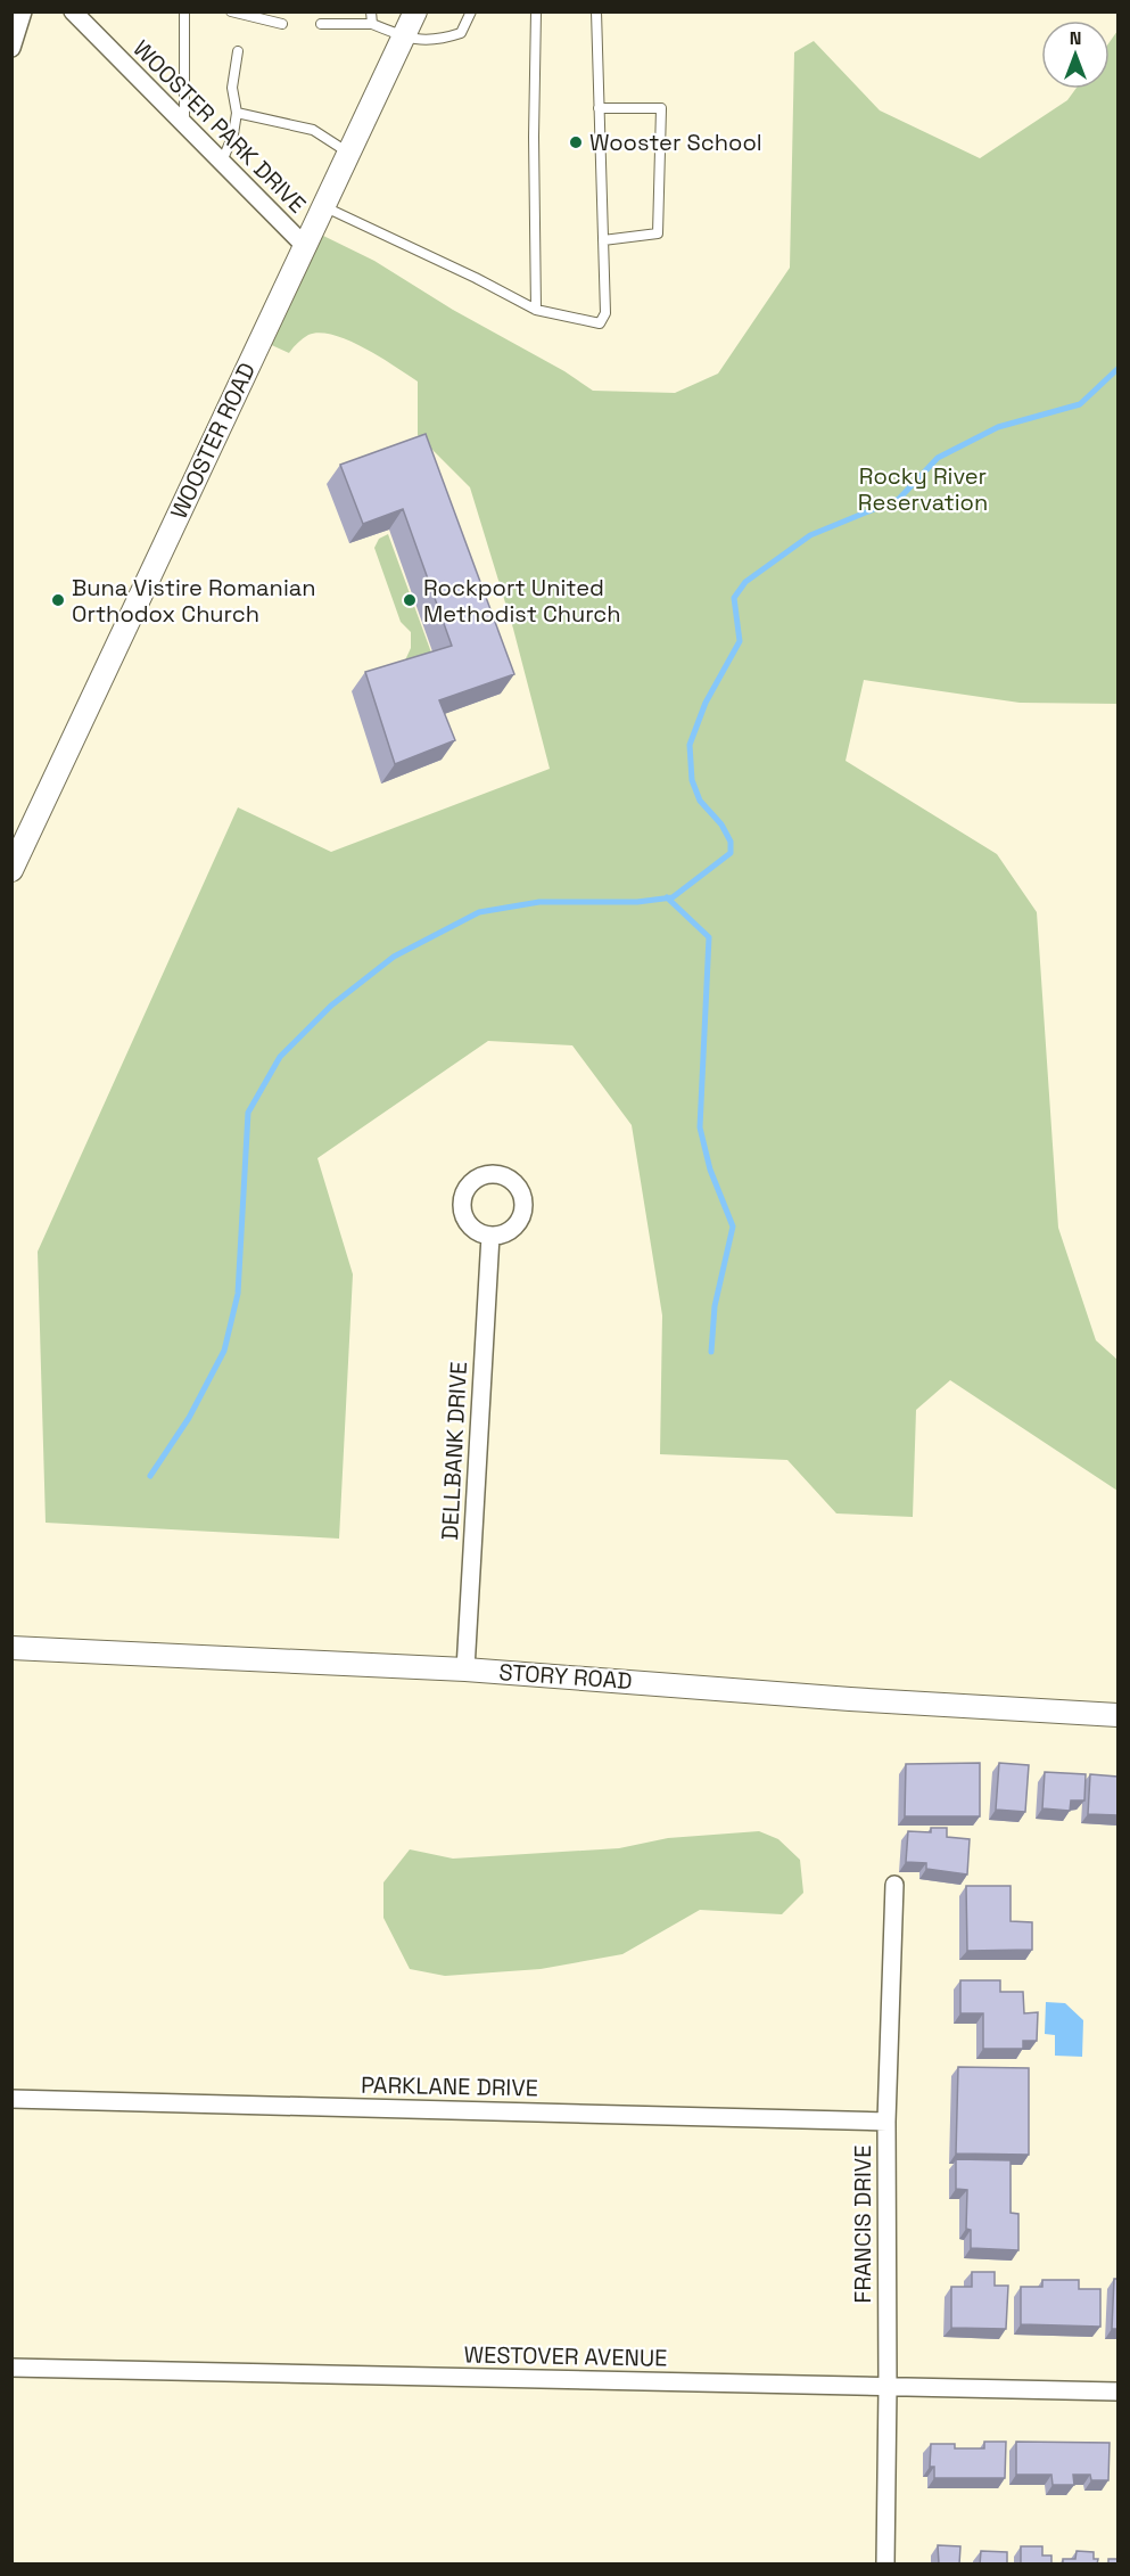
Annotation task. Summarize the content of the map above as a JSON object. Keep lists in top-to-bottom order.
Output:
{
  "streets": {
    "street": [
      "WOOSTER PARK DRIVE",
      "WOOSTER ROAD",
      "DELLBANK DRIVE",
      "STORY ROAD",
      "PARKLANE DRIVE",
      "FRANCIS DRIVE",
      "WESTOVER AVENUE"
    ]
  },
  "crossings": [
    ["WOOSTER PARK DRIVE", "WOOSTER ROAD"],
    ["DELLBANK DRIVE", "STORY ROAD"],
    ["PARKLANE DRIVE", "FRANCIS DRIVE"],
    ["FRANCIS DRIVE", "WESTOVER AVENUE"]
  ],
  "parks": ["Rocky River Reservation"],
  "places": ["Wooster School", "Buna Vistire Romanian Orthodox Church", "Rockport United Methodist Church"],
  "north": "top"
}
